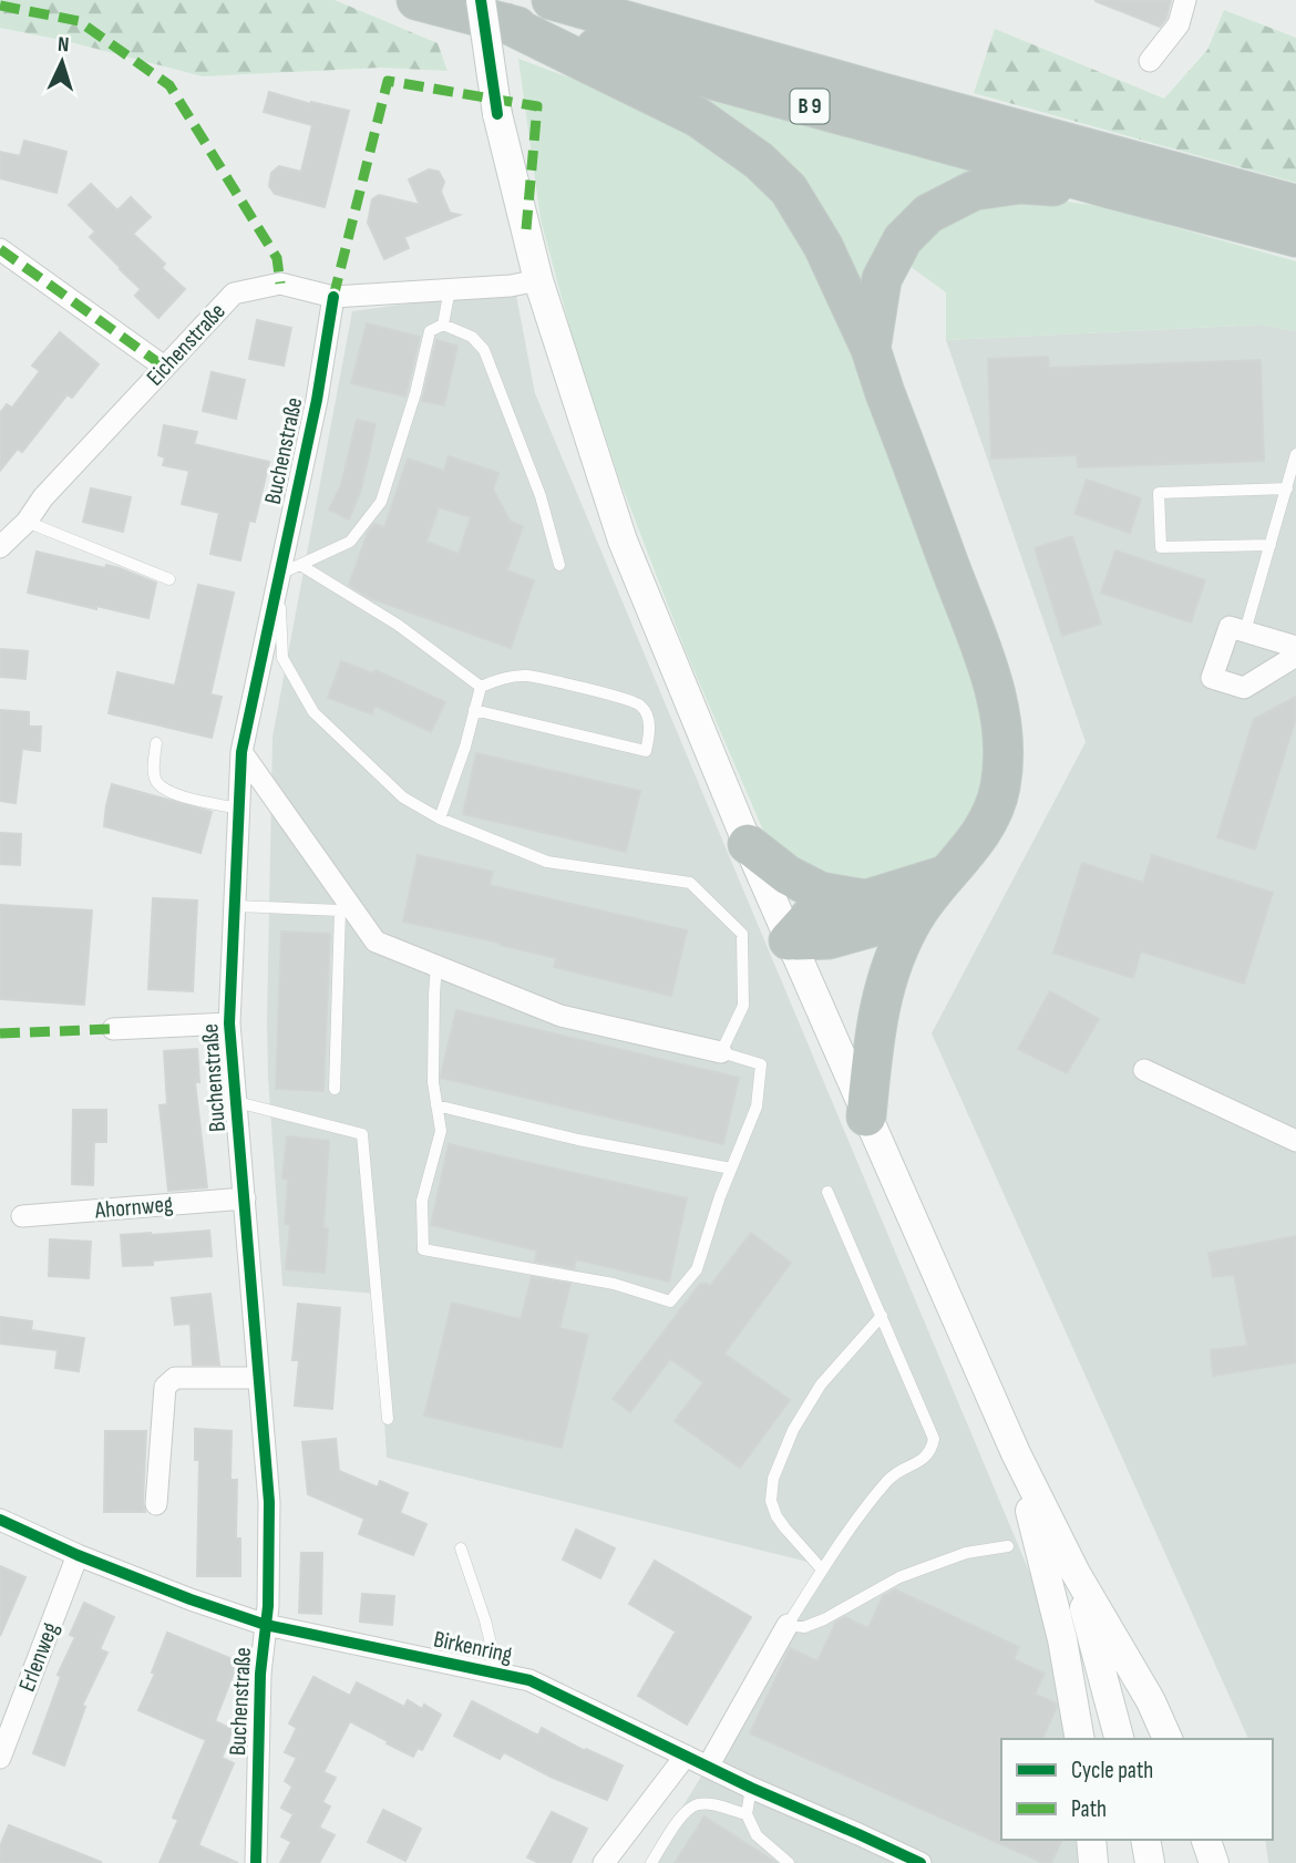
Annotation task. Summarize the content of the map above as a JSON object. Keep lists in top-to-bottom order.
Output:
{
  "streets": {
    "highway": ["B 9"],
    "street": [
      "Eichenstraße",
      "Buchenstraße",
      "Ahornweg",
      "Birkenring",
      "Erlenweg"
    ]
  },
  "crossings": [
    ["Eichenstraße", "Buchenstraße"],
    ["Buchenstraße", "Ahornweg"],
    ["Buchenstraße", "Birkenring"],
    ["Birkenring", "Erlenweg"]
  ],
  "legend": ["Cycle path", "Path"],
  "north": "top"
}
